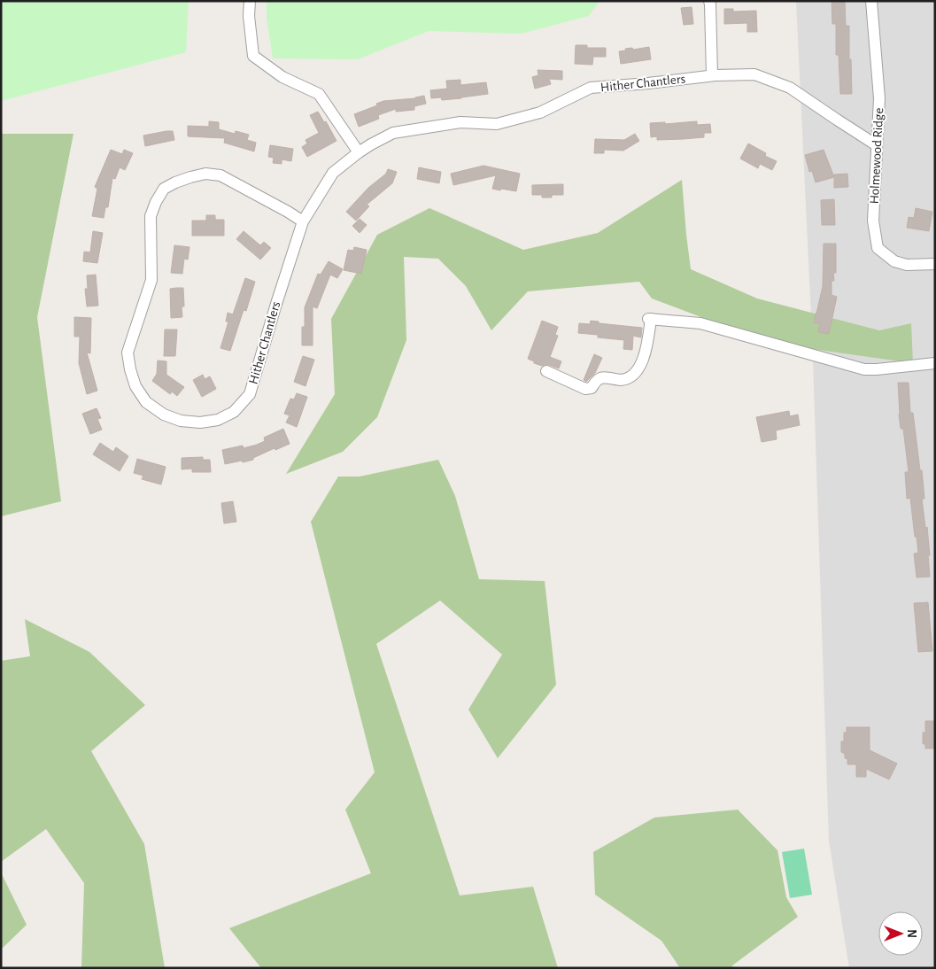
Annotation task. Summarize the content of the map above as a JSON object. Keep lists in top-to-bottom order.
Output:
{
  "streets": {
    "street": ["Hither Chantlers", "Holmewood Ridge"]
  },
  "crossings": [
    ["Hither Chantlers", "Holmewood Ridge"]
  ],
  "north": "right"
}
